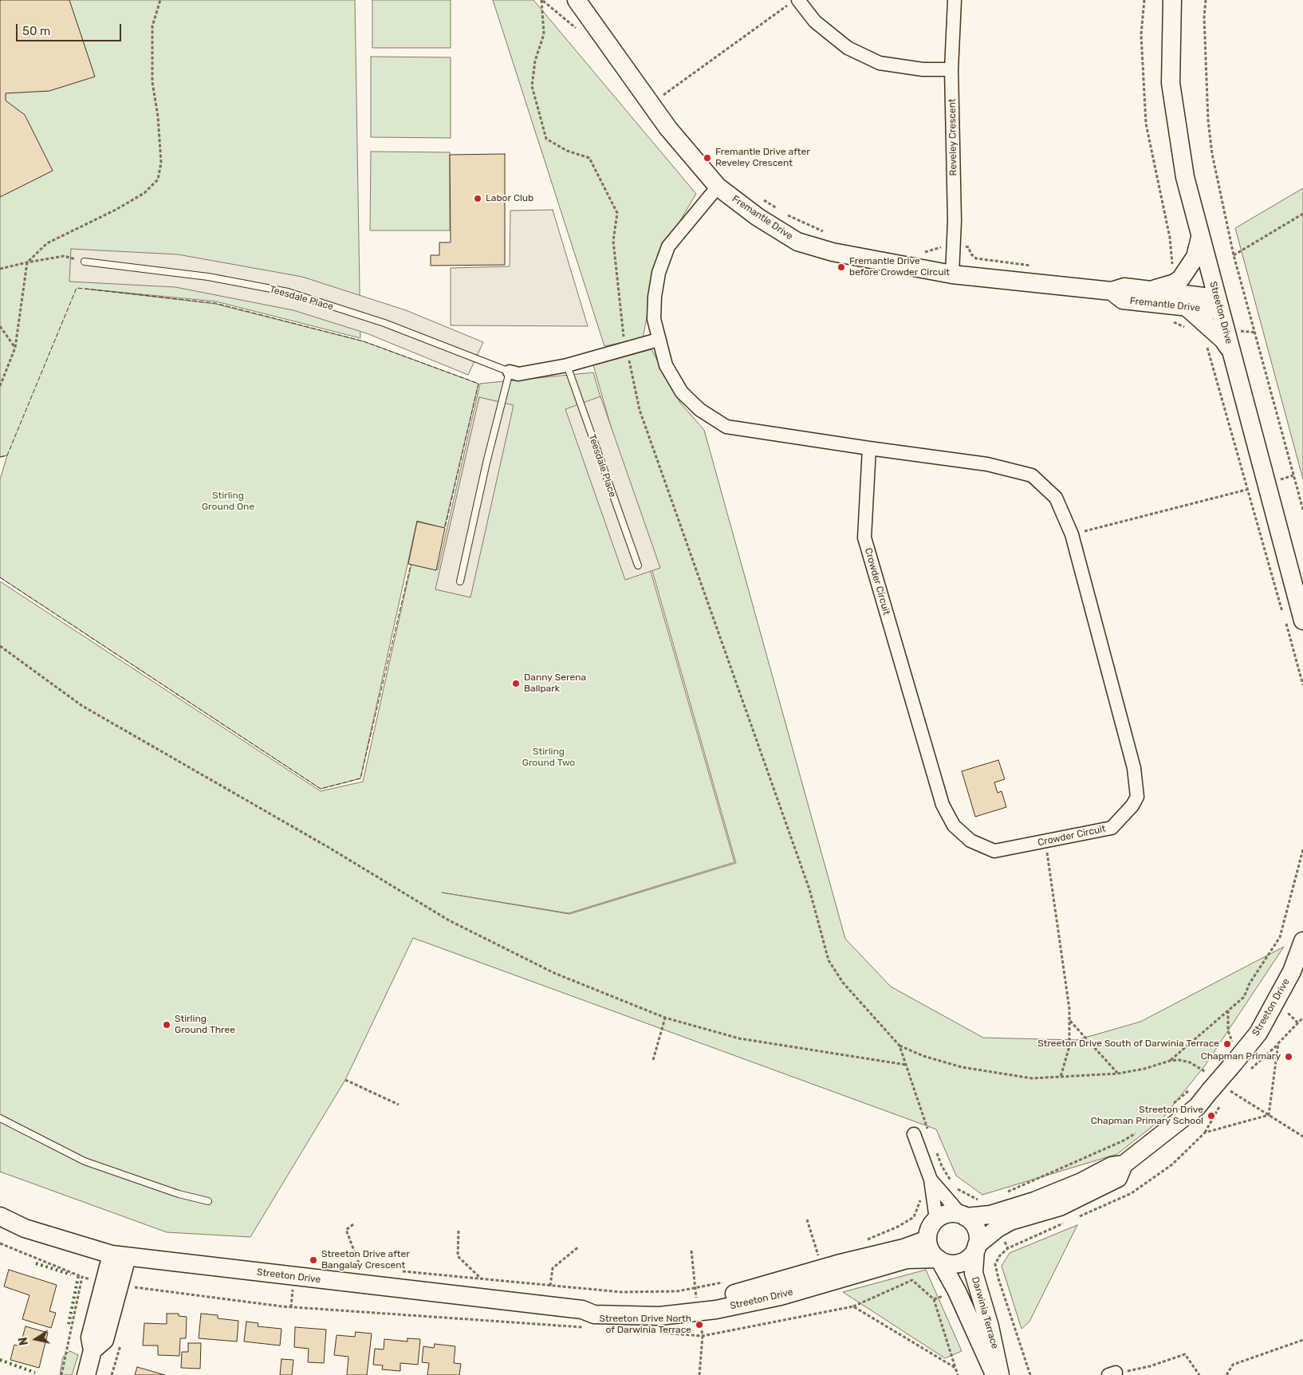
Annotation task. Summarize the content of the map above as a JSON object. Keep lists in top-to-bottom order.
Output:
{
  "streets": {
    "main road": ["Fremantle Drive", "Streeton Drive", "Darwinia Terrace"],
    "street": ["Reveley Crescent", "Teesdale Place", "Crowder Circuit"]
  },
  "crossings": [
    ["Reveley Crescent", "Fremantle Drive"],
    ["Fremantle Drive", "Streeton Drive"],
    ["Fremantle Drive", "Crowder Circuit"],
    ["Teesdale Place", "Crowder Circuit"],
    ["Streeton Drive", "Darwinia Terrace"]
  ],
  "parks": ["Stirling Ground One", "Stirling Ground Two"],
  "places": [
    "Fremantle Drive after Reveley Crescent",
    "Labor Club",
    "Fremantle Drive before Crowder Circuit",
    "Danny Serena Ballpark",
    "Stirling Ground Three",
    "Streeton Drive South of Darwinia Terrace",
    "Chapman Primary",
    "Streeton Drive Chapman Primary School",
    "Streeton Drive after Bangalay Crescent",
    "Streeton Drive North of Darwinia Terrace"
  ],
  "scale_bar": "50 m",
  "north": "left"
}
